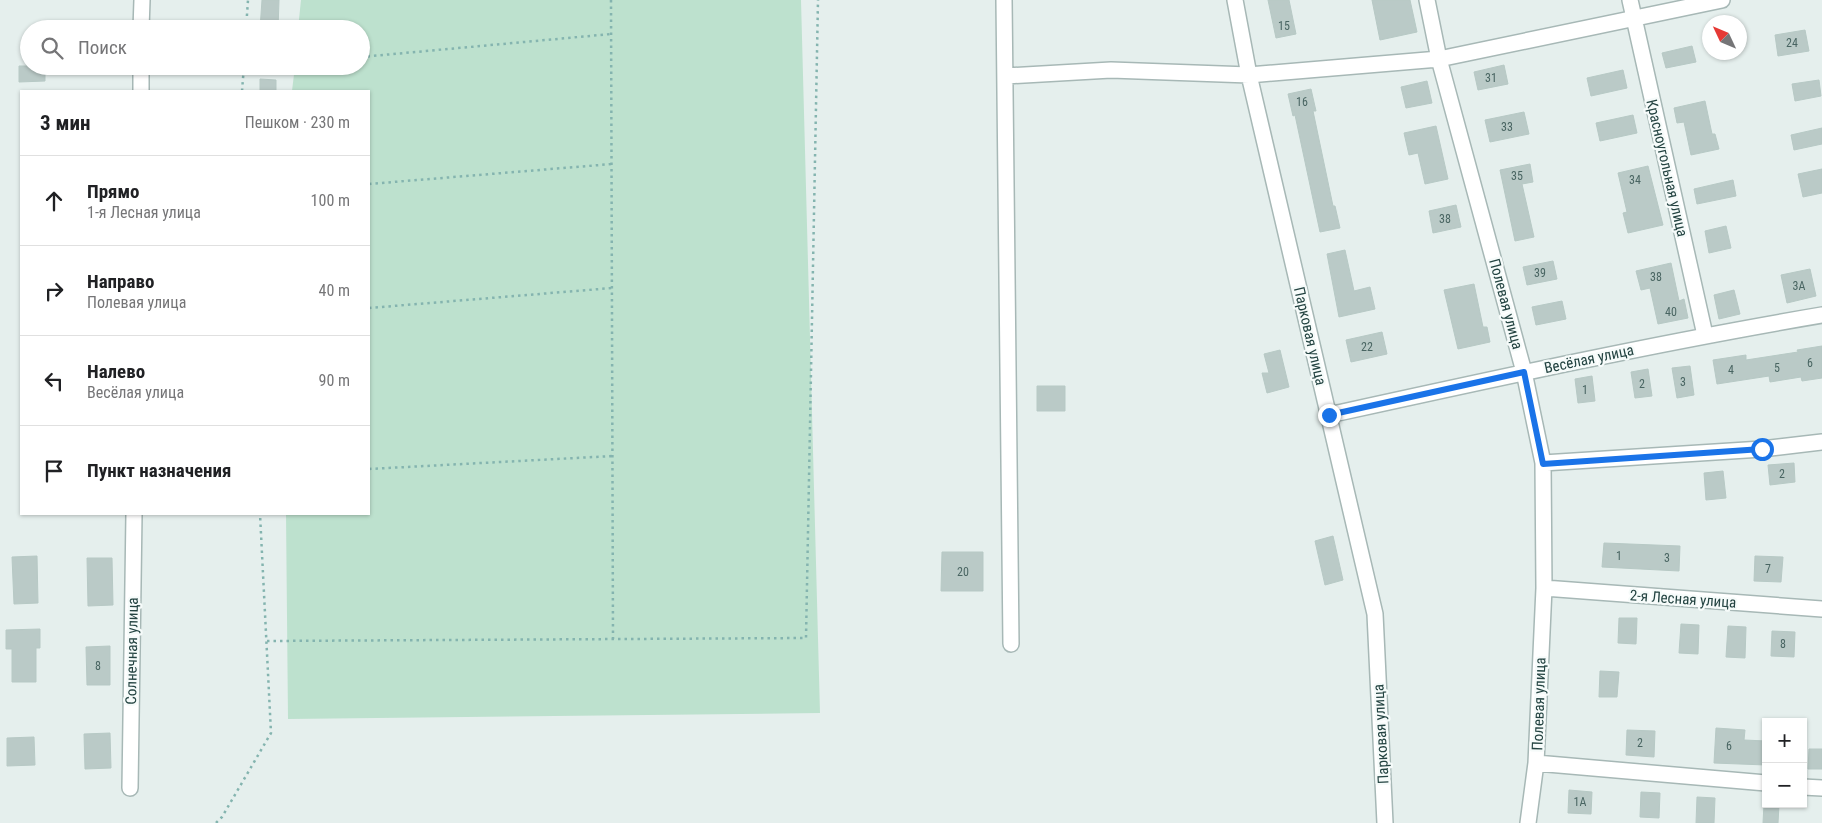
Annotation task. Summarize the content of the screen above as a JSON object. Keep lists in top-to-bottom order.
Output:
{
  "streets": {
    "street": [
      "Красноугольная улица",
      "Полевая улица",
      "Парковая улица",
      "Весёлая улица",
      "2-я Лесная улица",
      "Солнечная улица"
    ]
  },
  "crossings": [
    ["Красноугольная улица", "Весёлая улица"],
    ["Полевая улица", "Весёлая улица"],
    ["Полевая улица", "2-я Лесная улица"],
    ["Парковая улица", "Весёлая улица"]
  ],
  "house_numbers": [
    "15",
    "24",
    "31",
    "16",
    "33",
    "35",
    "34",
    "38",
    "39",
    "38",
    "3А",
    "40",
    "22",
    "6",
    "5",
    "4",
    "3",
    "2",
    "1",
    "2",
    "1",
    "3",
    "7",
    "20",
    "8",
    "8",
    "2",
    "6",
    "1А"
  ],
  "north": "top left",
  "page": {
    "search": "Поиск",
    "heading": ["3 мин", "Пешком · 230 m"],
    "list": [
      ["Прямо", "1-я Лесная улица", "100 m"],
      ["Направо", "Полевая улица", "40 m"],
      ["Налево", "Весёлая улица", "90 m"],
      "Пункт назначения"
    ],
    "map_buttons": ["+", "−"]
  }
}
